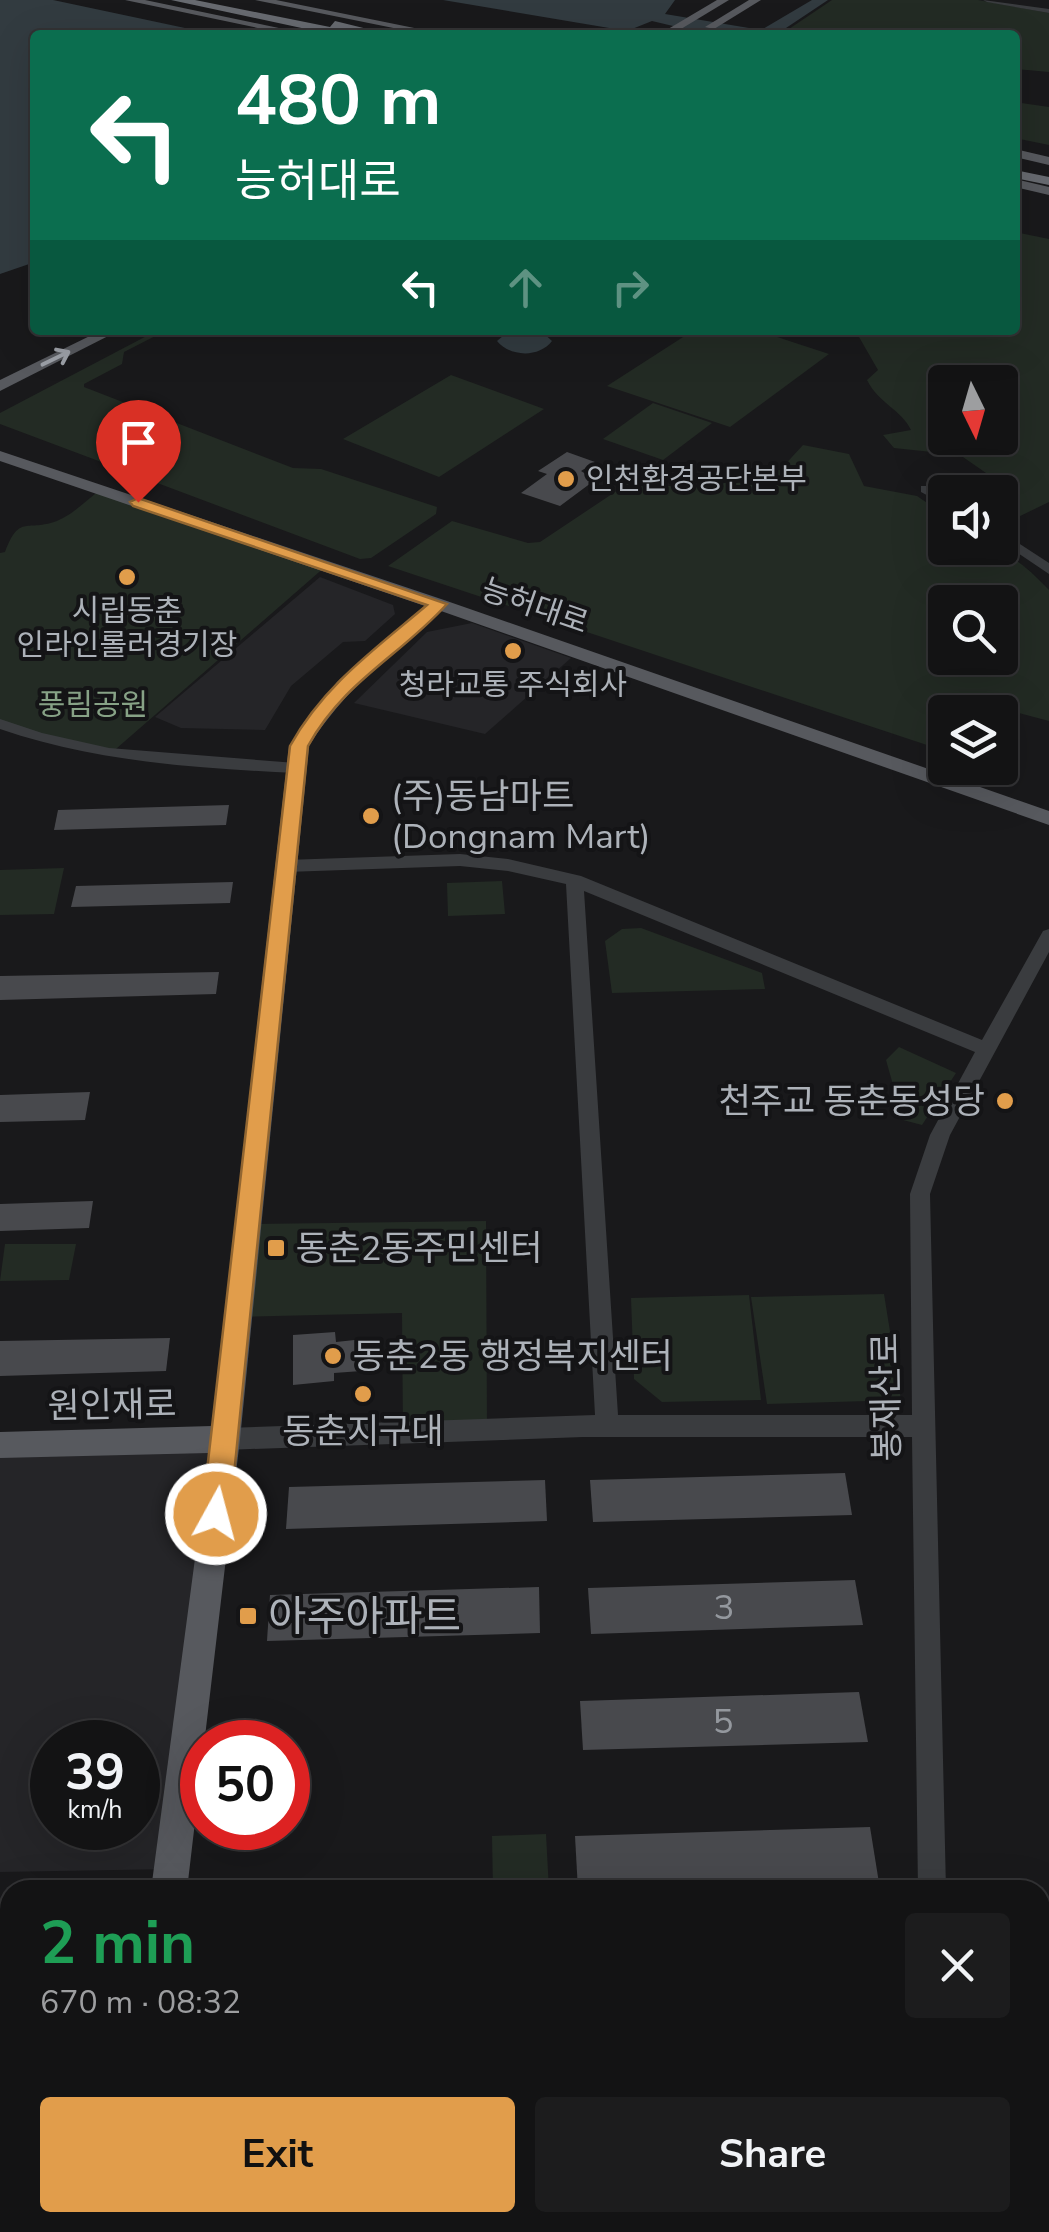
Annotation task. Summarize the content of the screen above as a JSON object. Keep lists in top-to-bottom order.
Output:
{
  "streets": {
    "main road": ["능허대로", "원인재로"],
    "street": ["봉재산로"]
  },
  "parks": ["풍림공원"],
  "places": {
    "other": [
      "인천환경공단본부",
      "시립동춘 인라인롤러경기장",
      "청라교통 주식회사",
      "(주)동남마트 (Dongnam Mart)",
      "천주교 동춘동성당",
      "동춘2동 행정복지센터",
      "동춘지구대"
    ],
    "transit": ["동춘2동주민센터", "아주아파트"]
  },
  "house_numbers": ["3", "5"],
  "north": "bottom",
  "page": {
    "turn": ["480 m", "능허대로"],
    "speed": "39 km/h",
    "limit": "50",
    "heading": ["2 min", "670 m · 08:32"],
    "buttons": ["Exit", "Share"]
  }
}
